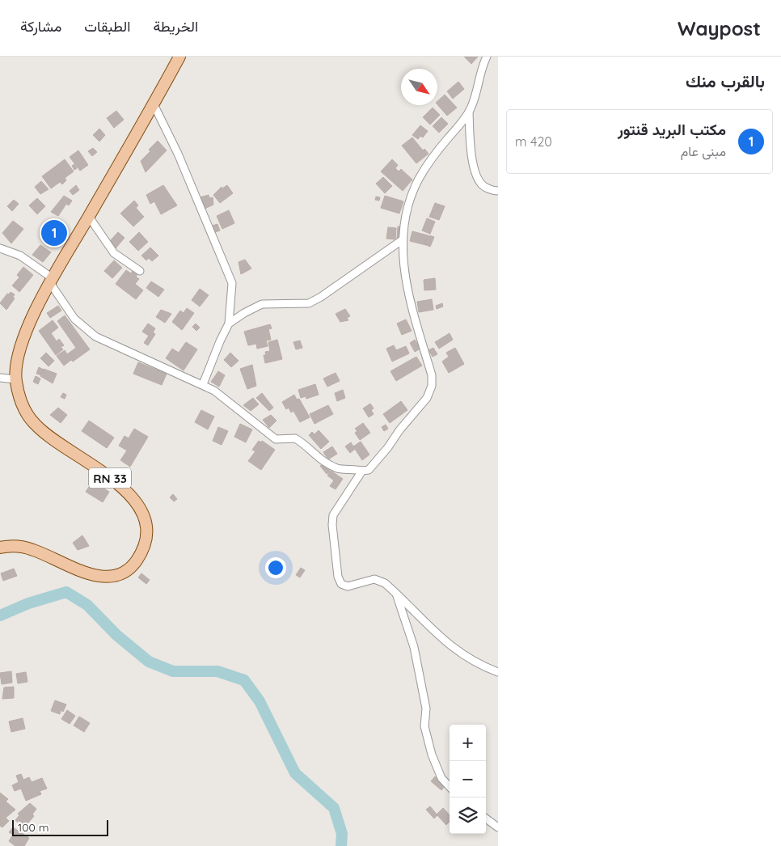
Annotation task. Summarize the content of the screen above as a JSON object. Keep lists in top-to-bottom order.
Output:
{
  "streets": {
    "main road": ["RN 33"]
  },
  "scale_bar": "100 m",
  "north": "bottom right",
  "page": {
    "header": "Waypost",
    "nav": ["الخريطة", "الطبقات", "مشاركة"],
    "heading": "بالقرب منك",
    "list": [
      {
        "mark": "1",
        "name": "مكتب البريد قنتور",
        "note": "مبنى عام",
        "value": "420 m"
      }
    ],
    "pins": "1",
    "map_buttons": ["+", "−"],
    "scale": "100 m"
  }
}
